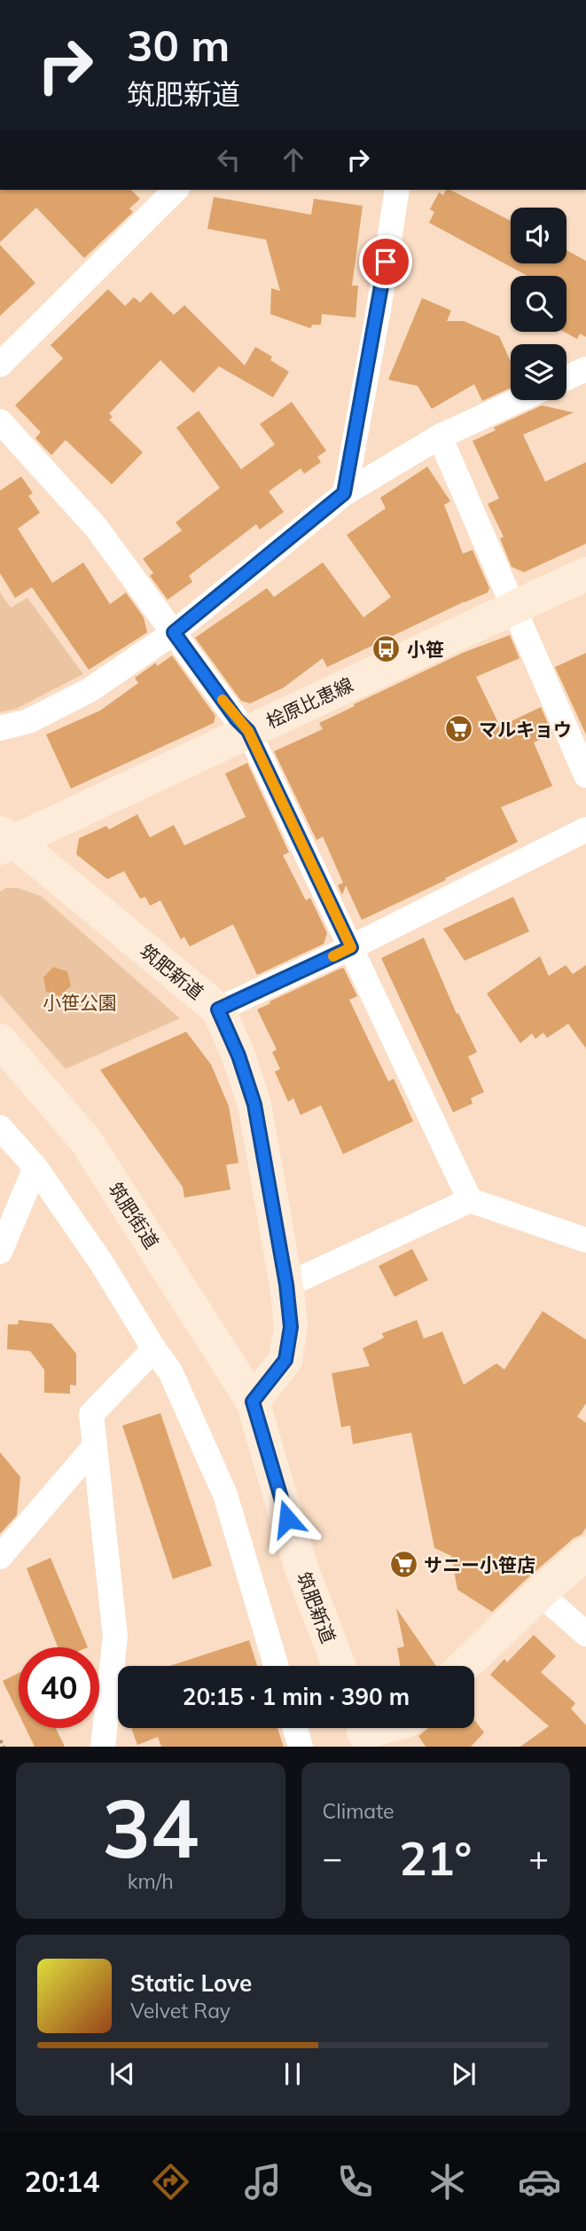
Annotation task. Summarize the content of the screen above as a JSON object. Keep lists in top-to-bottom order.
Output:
{
  "streets": {
    "street": ["桧原比恵線", "筑肥新道", "筑肥街道"]
  },
  "crossings": [
    ["桧原比恵線", "筑肥新道"],
    ["筑肥新道", "筑肥街道"]
  ],
  "parks": ["小笹公園"],
  "places": {
    "bus stop": ["小笹"],
    "supermarket": ["マルキョウ", "サニー小笹店"]
  },
  "page": {
    "turn": ["30 m", "筑肥新道"],
    "limit": "40",
    "trip": "20:15 · 1 min · 390 m",
    "tile": [
      ["34", "km/h"],
      "Climate"
    ],
    "heat": ["−", "21°", "+"],
    "song": ["Static Love", "Velvet Ray"],
    "tabs": "20:14"
  }
}
